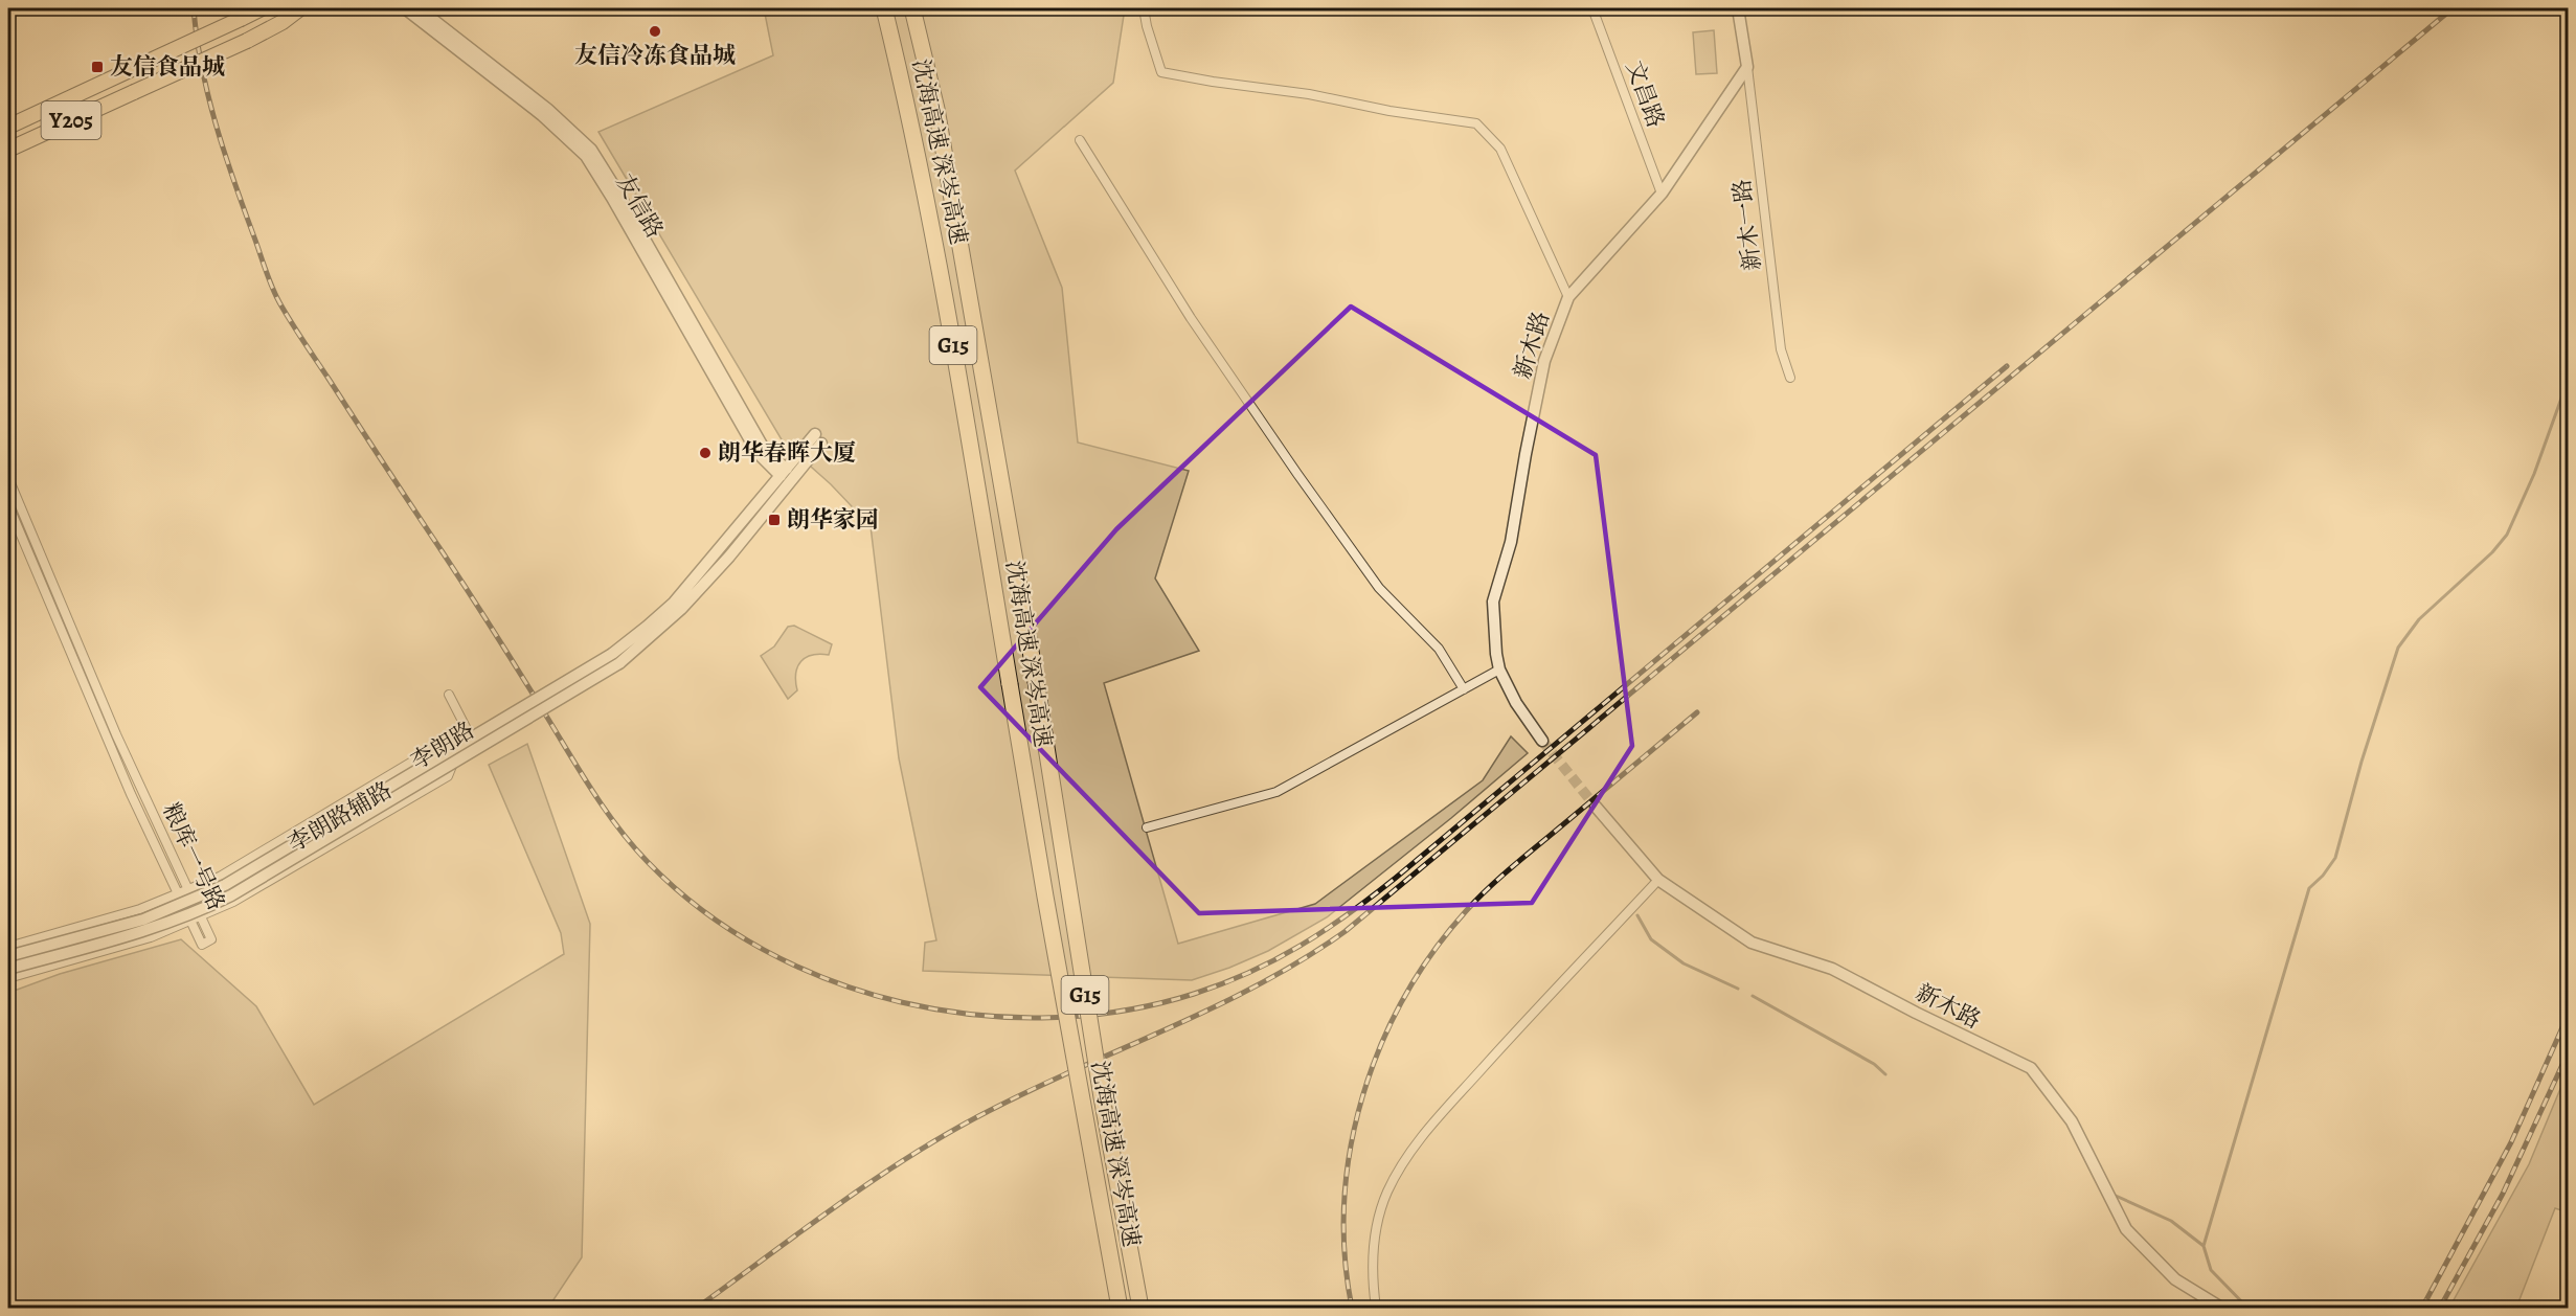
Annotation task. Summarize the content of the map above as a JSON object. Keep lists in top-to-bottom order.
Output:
{
  "streets": {
    "highway": ["沈海高速 深岑高速", "G15"],
    "main road": ["Y205"],
    "street": [
      "文昌路",
      "友信路",
      "新木一路",
      "新木路",
      "李朗路",
      "李朗路辅路",
      "粮库一号路"
    ]
  },
  "crossings": [
    ["文昌路", "新木路"],
    ["友信路", "李朗路"],
    ["新木一路", "新木路"],
    ["李朗路辅路", "粮库一号路"]
  ],
  "places": {
    "other": ["友信冷冻食品城", "朗华春晖大厦"],
    "transit": ["友信食品城", "朗华家园"]
  }
}
